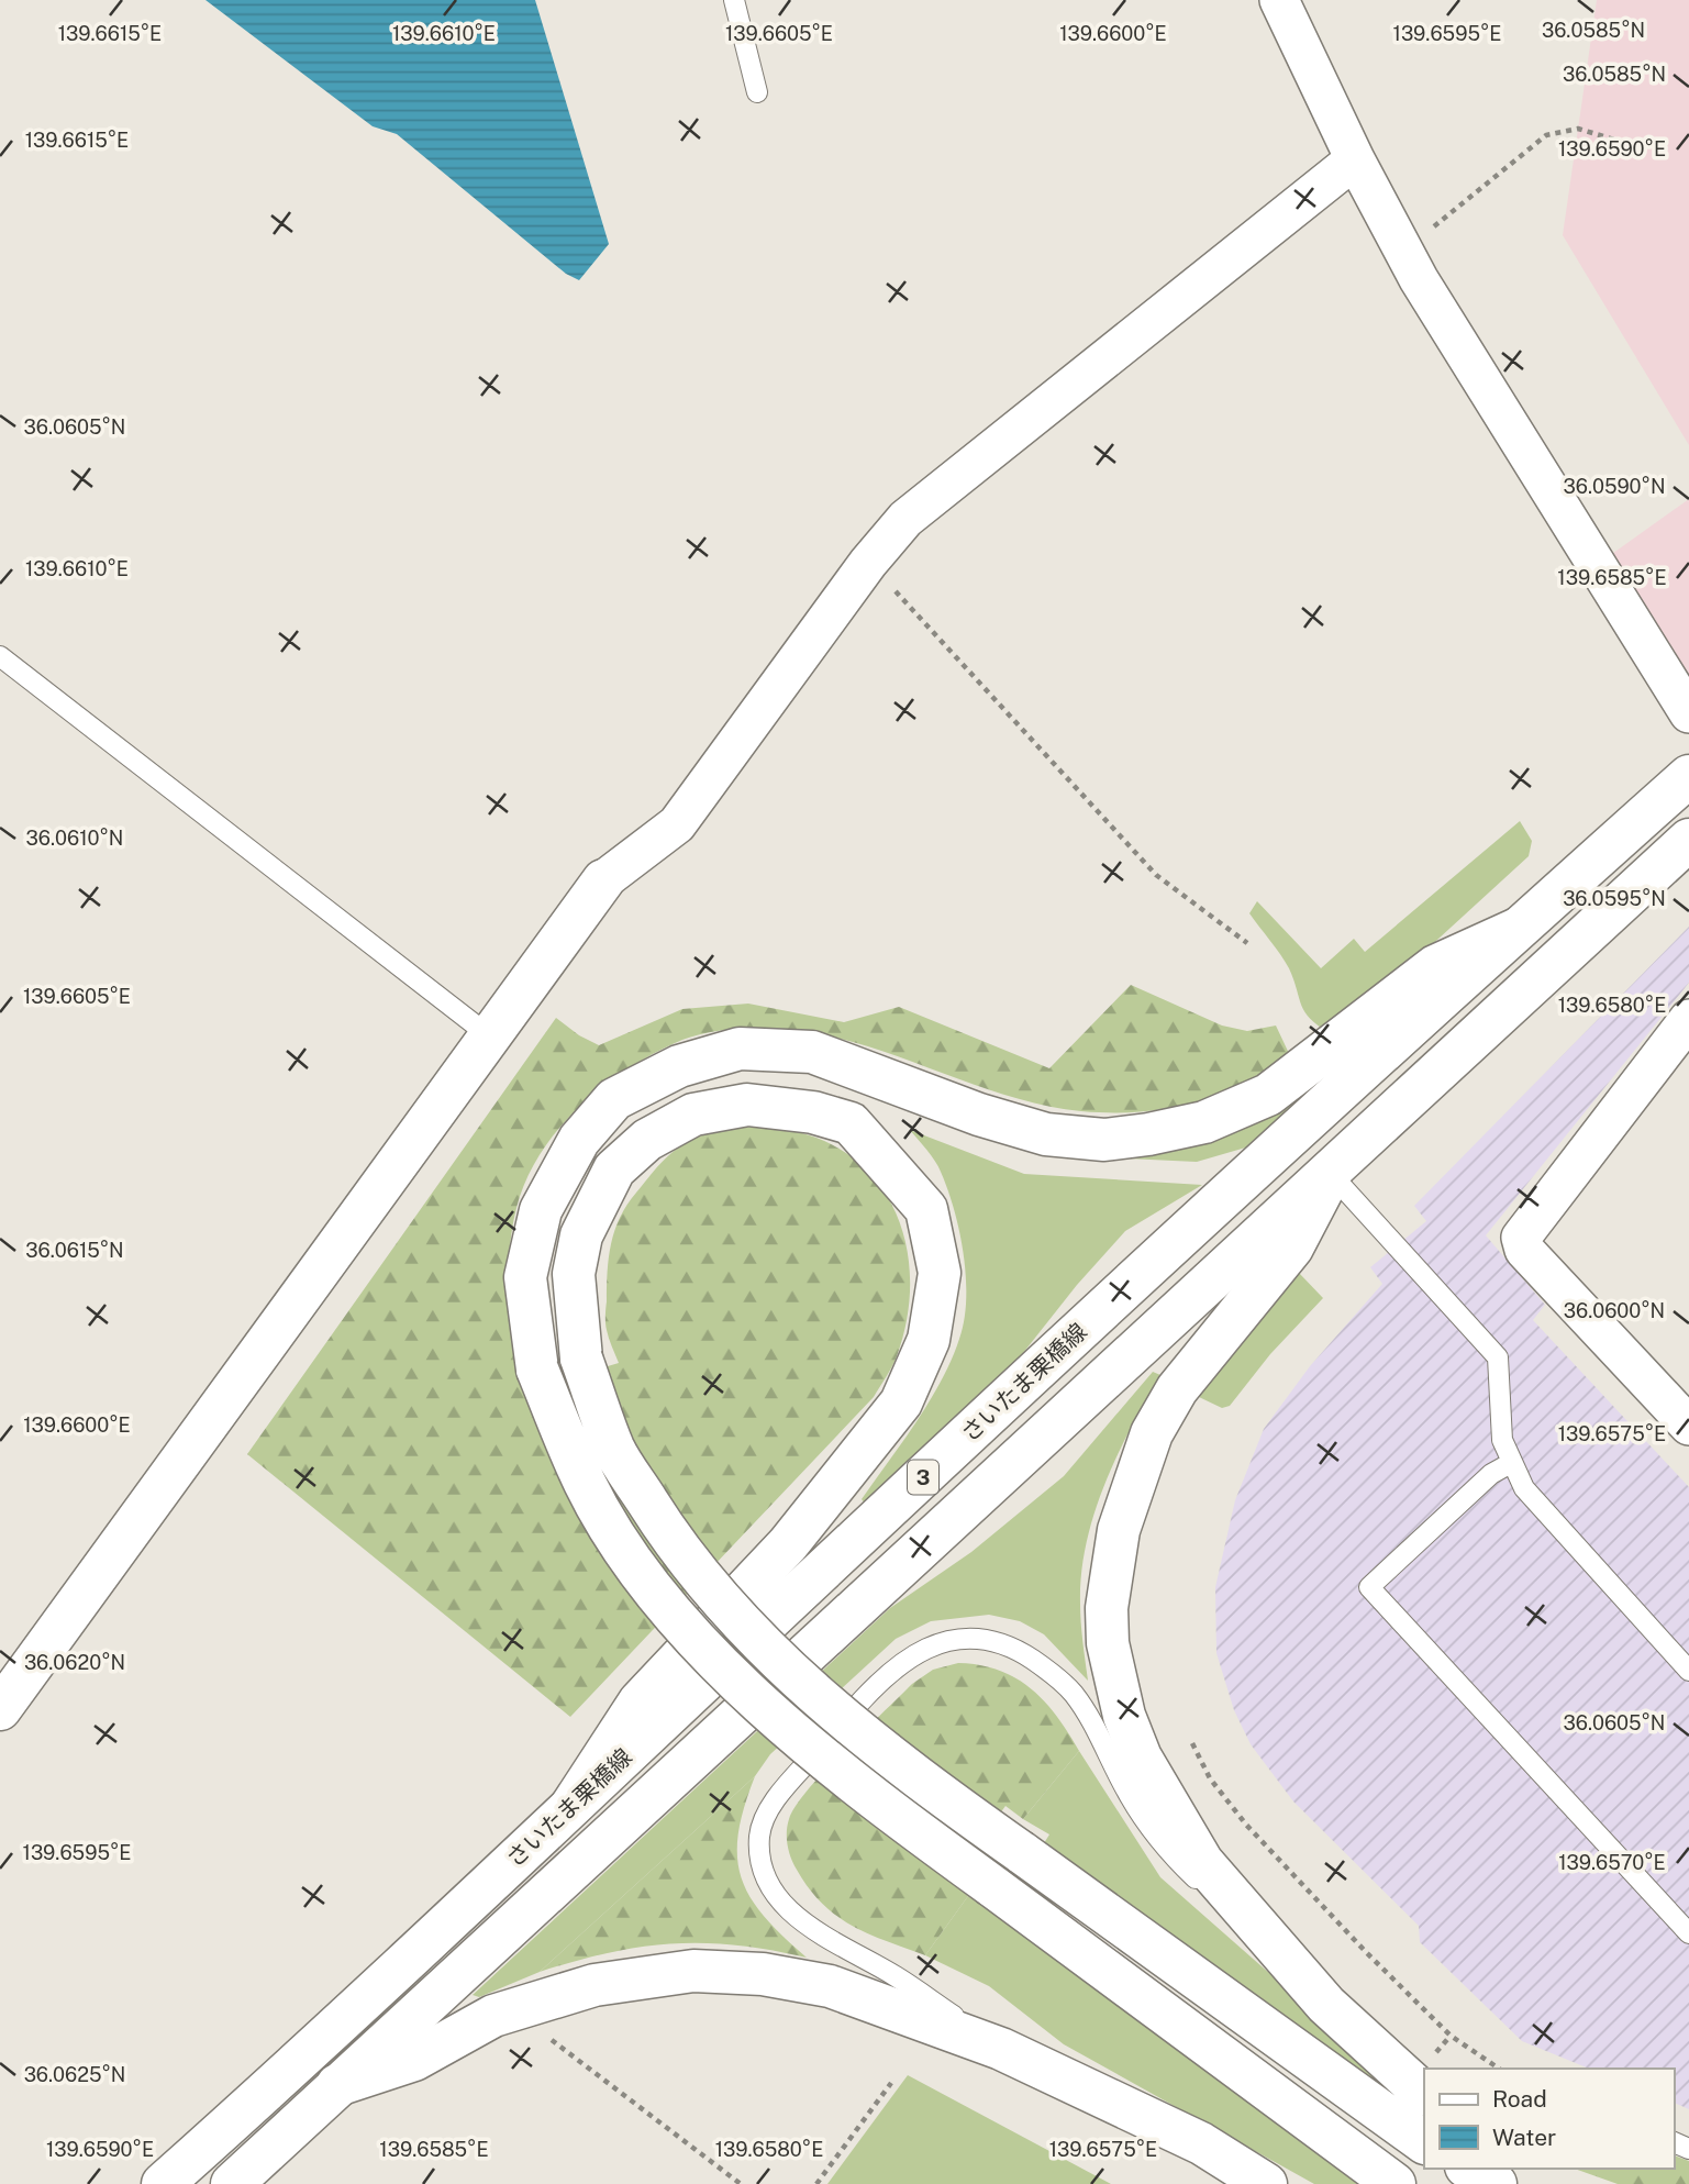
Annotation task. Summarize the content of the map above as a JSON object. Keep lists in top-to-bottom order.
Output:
{
  "streets": {
    "main road": ["さいたま栗橋線", "3"]
  },
  "legend": ["Road", "Water"],
  "coordinates": [
    "36.0585°N",
    "139.6600°E",
    "139.6615°E",
    "139.6610°E",
    "139.6605°E",
    "139.6595°E",
    "139.6590°E",
    "36.0605°N",
    "36.0590°N",
    "139.6585°E",
    "36.0610°N",
    "36.0595°N",
    "139.6580°E",
    "36.0615°N",
    "36.0600°N",
    "139.6575°E",
    "36.0620°N",
    "139.6570°E",
    "36.0625°N"
  ]
}
